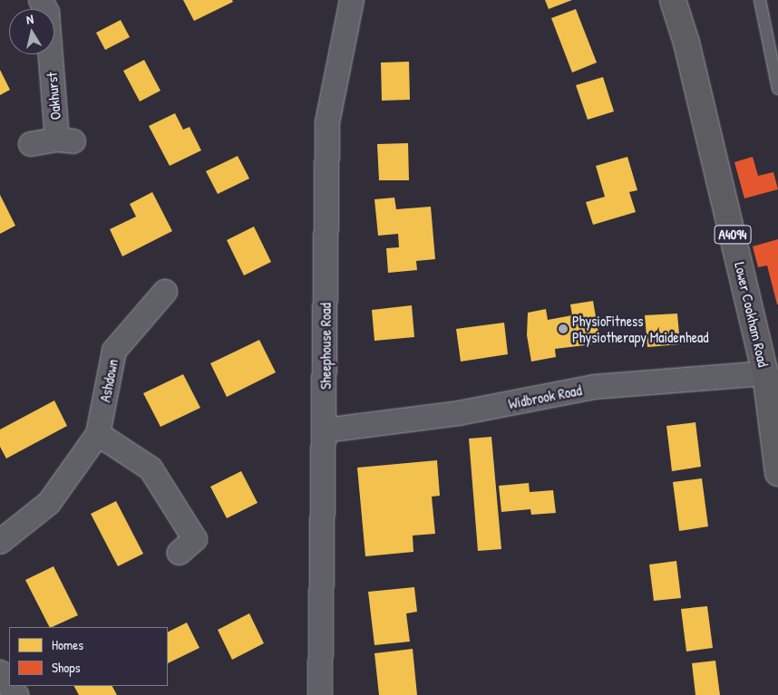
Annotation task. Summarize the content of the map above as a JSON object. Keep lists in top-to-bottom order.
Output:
{
  "streets": {
    "main road": ["A4094", "Lower Cookham Road"],
    "street": [
      "Oakhurst",
      "Sheephouse Road",
      "Ashdown",
      "Widbrook Road"
    ]
  },
  "crossings": [
    ["Lower Cookham Road", "Widbrook Road"],
    ["Sheephouse Road", "Widbrook Road"]
  ],
  "places": ["PhysioFitness Physiotherapy Maidenhead"],
  "legend": ["Homes", "Shops"],
  "north": "top"
}
